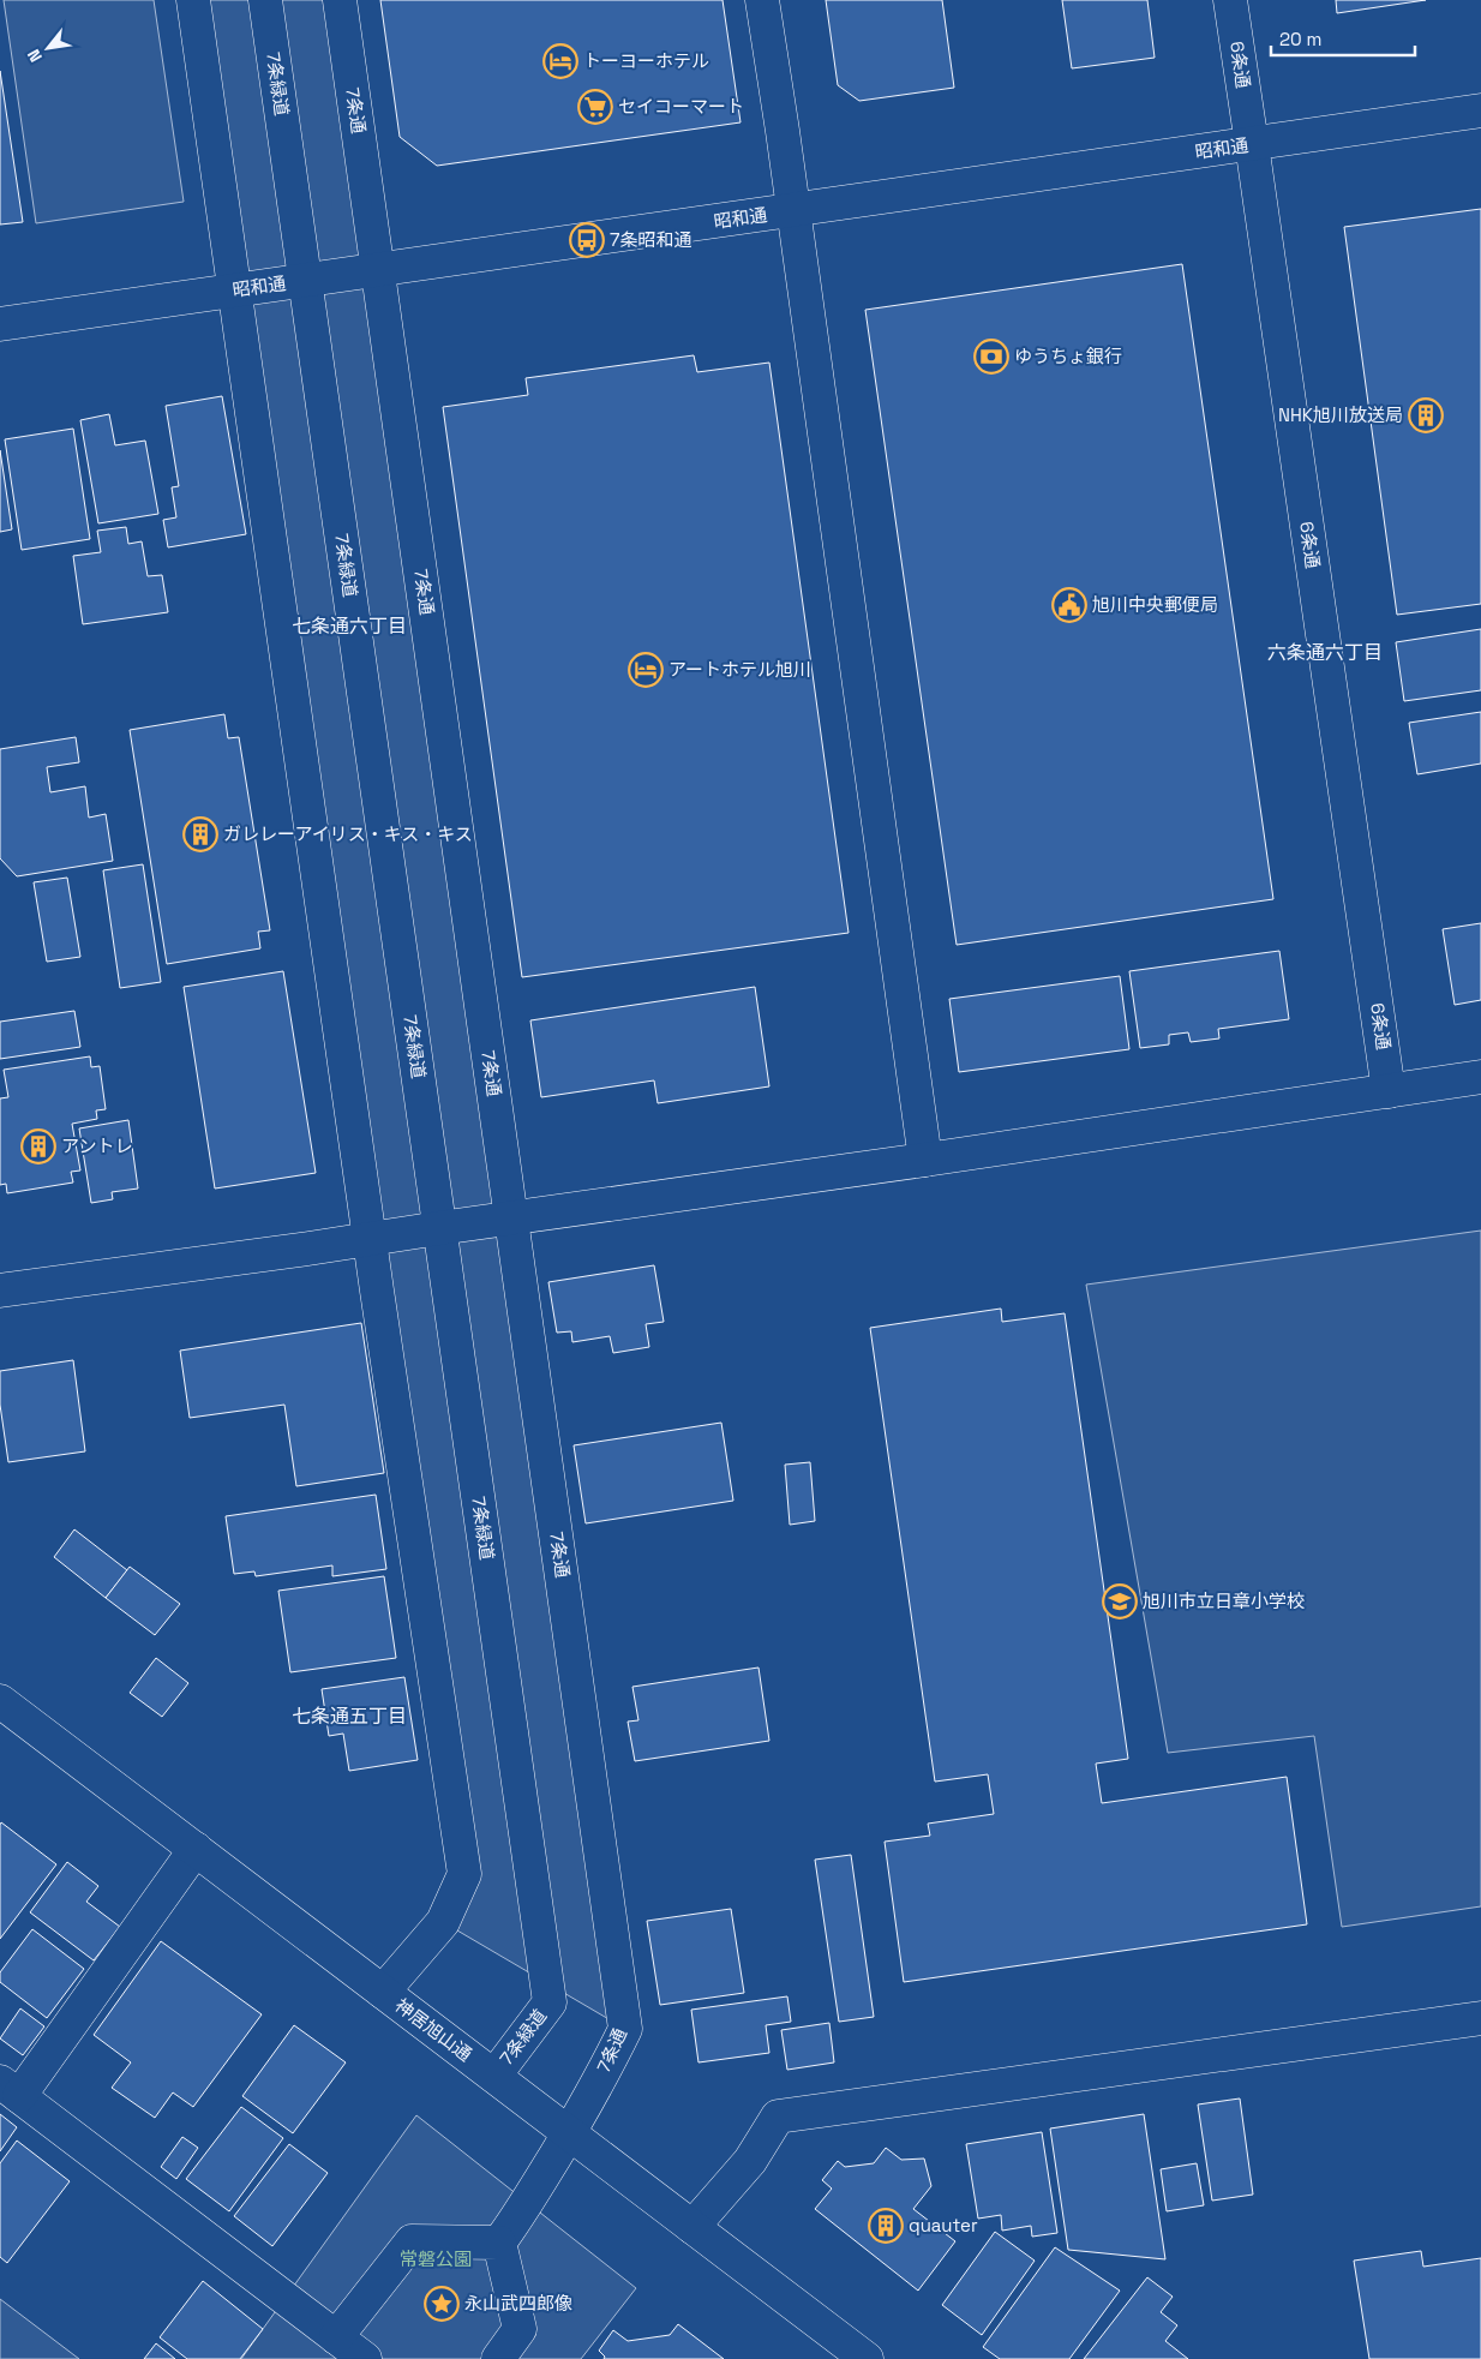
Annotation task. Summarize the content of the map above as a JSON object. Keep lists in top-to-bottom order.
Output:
{
  "streets": {
    "main road": [
      "6条通",
      "7条緑道",
      "7条通",
      "昭和通",
      "神居旭山通"
    ]
  },
  "crossings": [
    ["6条通", "昭和通"],
    ["7条緑道", "昭和通"],
    ["7条緑道", "神居旭山通"],
    ["7条通", "昭和通"],
    ["7条通", "神居旭山通"]
  ],
  "districts": ["七条通六丁目", "六条通六丁目", "七条通五丁目"],
  "parks": ["常磐公園"],
  "places": {
    "hotel": ["トーヨーホテル", "アートホテル旭川"],
    "supermarket": ["セイコーマート"],
    "bus stop": ["7条昭和通"],
    "bank": ["ゆうちょ銀行"],
    "building": [
      "NHK旭川放送局",
      "ガレレーアイリス・キス・キス",
      "アントレ",
      "quauter"
    ],
    "public building": ["旭川中央郵便局"],
    "school or university": ["旭川市立日章小学校"],
    "place": ["永山武四郎像"]
  },
  "scale_bar": "20 m",
  "north": "bottom left"
}
